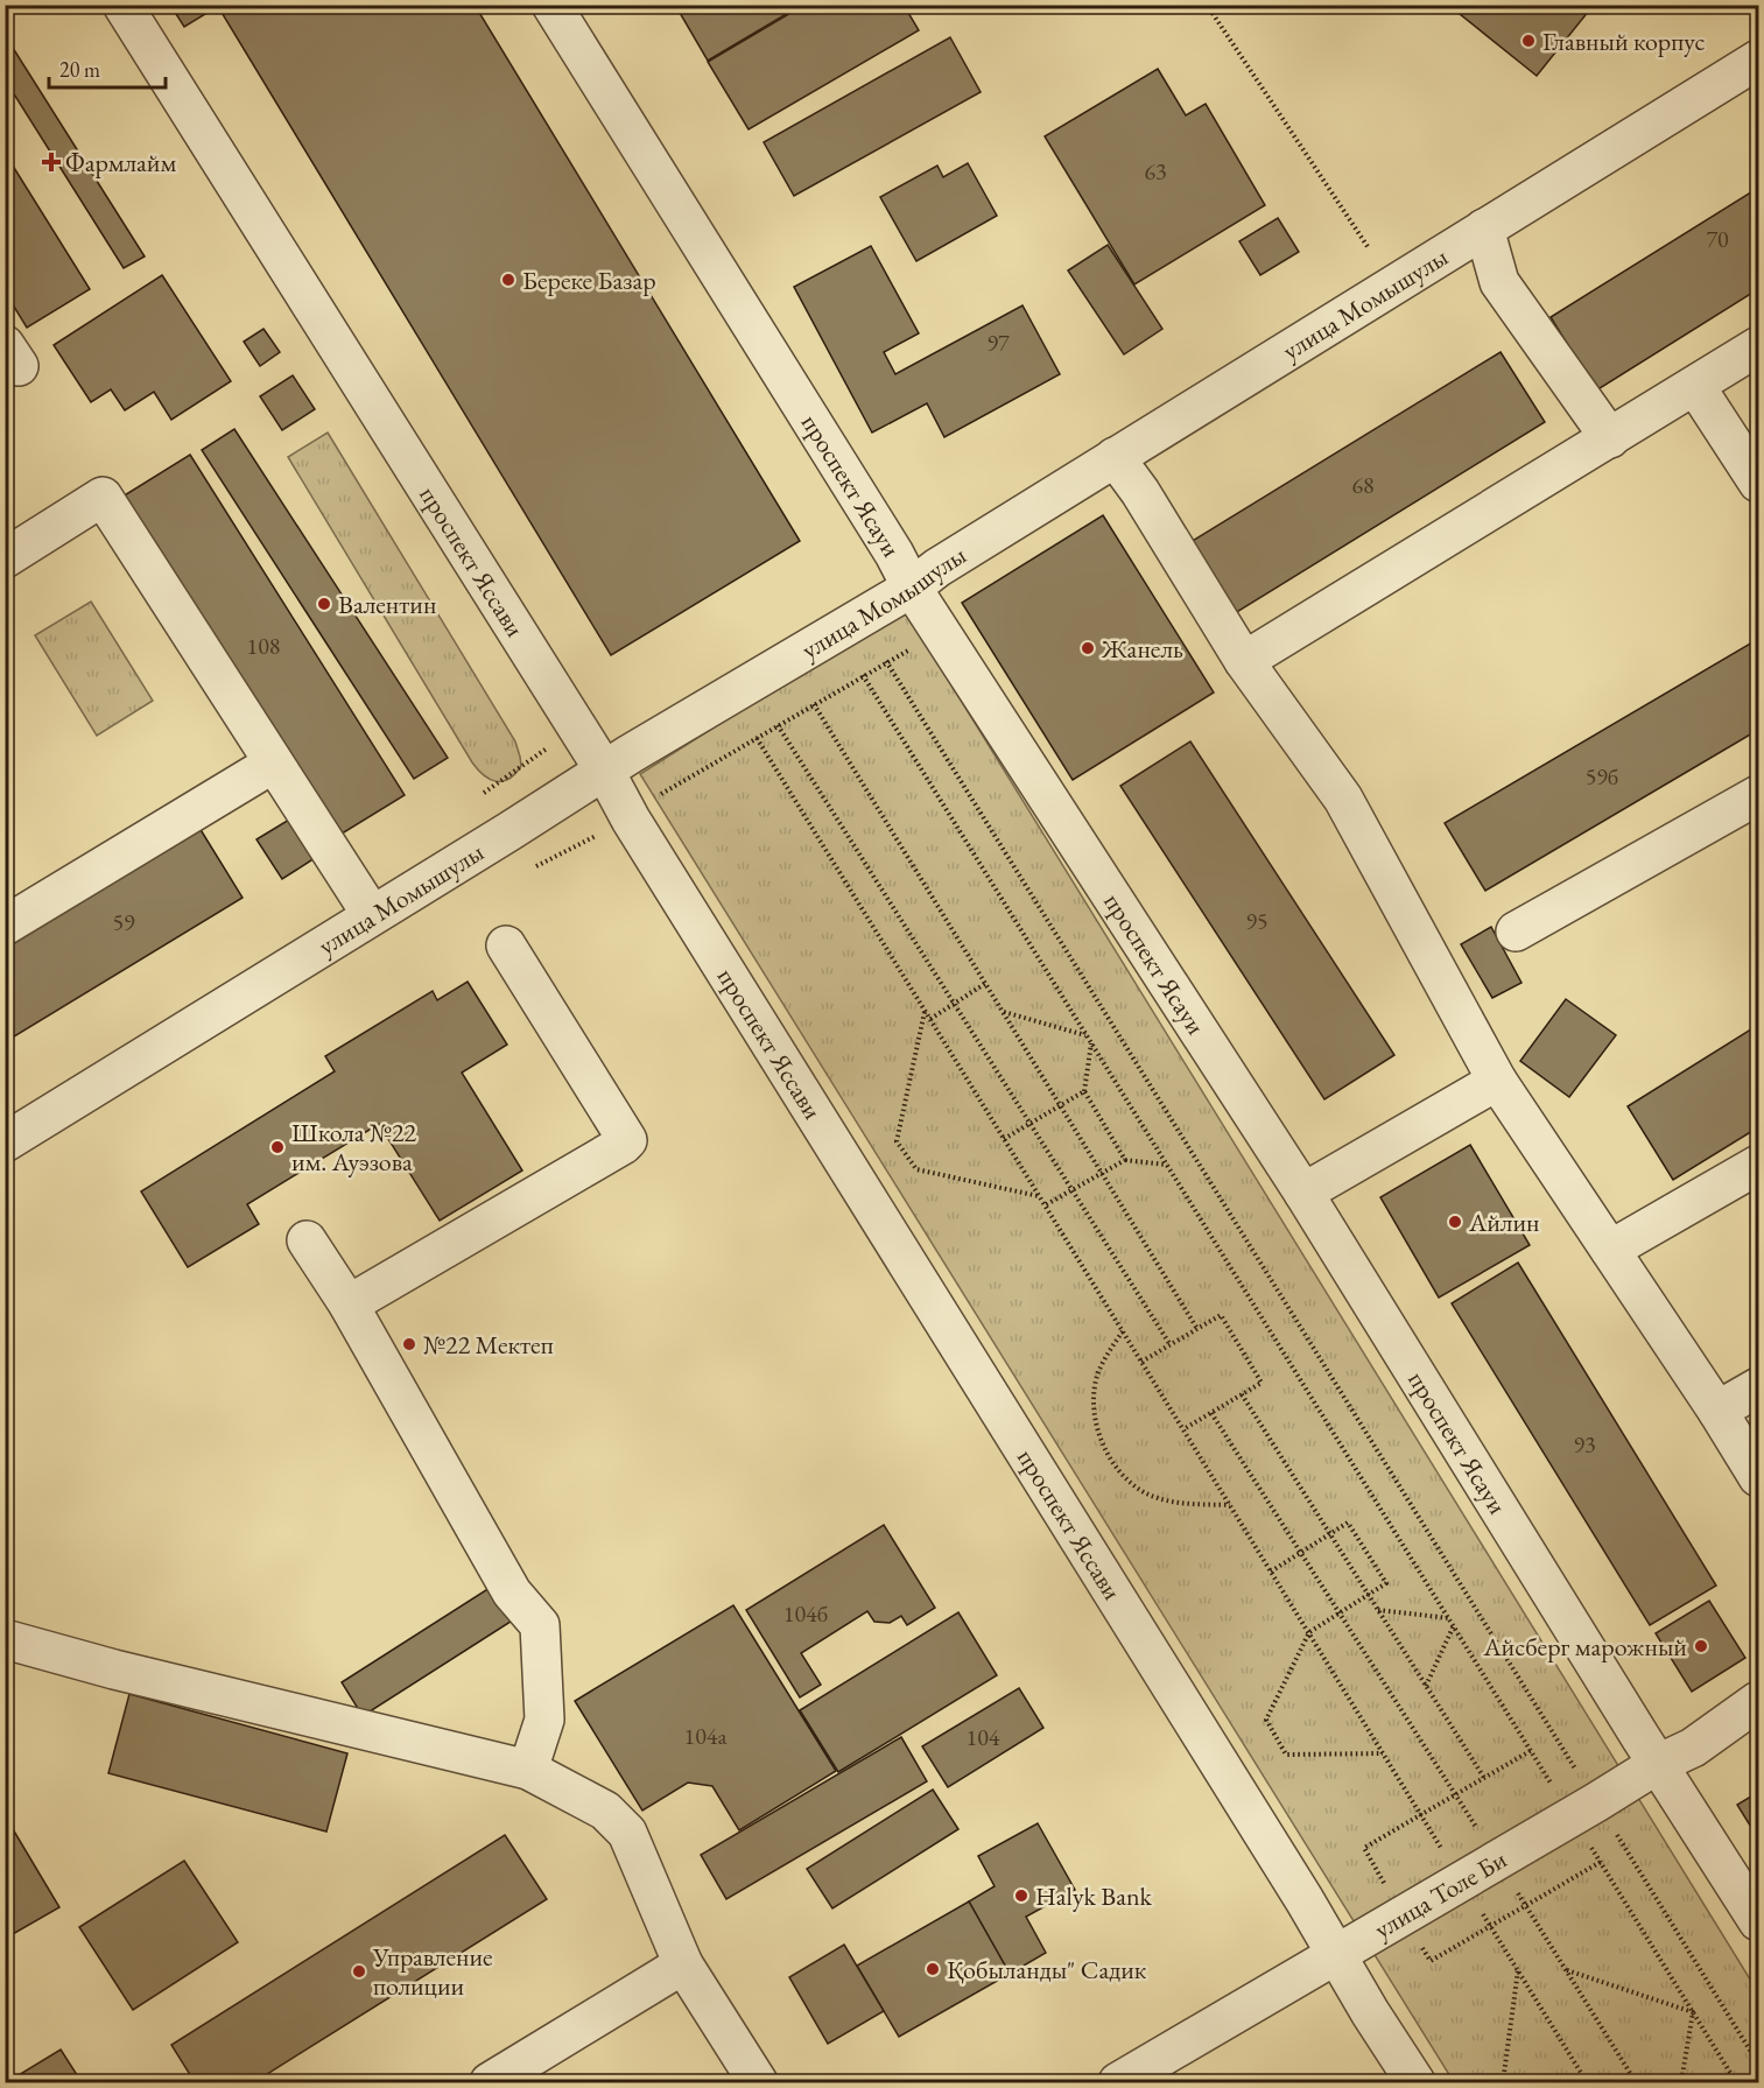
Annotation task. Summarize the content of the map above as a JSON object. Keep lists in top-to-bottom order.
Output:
{
  "streets": {
    "street": [
      "улица Момышулы",
      "проспект Ясауи",
      "проспект Яссави",
      "улица Толе Би"
    ]
  },
  "crossings": [
    ["улица Момышулы", "проспект Ясауи"],
    ["улица Момышулы", "проспект Яссави"],
    ["проспект Ясауи", "улица Толе Би"],
    ["проспект Яссави", "улица Толе Би"]
  ],
  "places": {
    "other": [
      "Главный корпус",
      "Береке Базар",
      "Валентин",
      "Жанель",
      "Школа №22 им. Ауэзова",
      "Айлин",
      "№22 Мектеп",
      "Айсберг марожный",
      "Halyk Bank",
      "Қобыланды\" Садик",
      "Управление полиции"
    ],
    "health": ["Фармлайм"]
  },
  "house_numbers": [
    "63",
    "70",
    "97",
    "68",
    "108",
    "59б",
    "95",
    "59",
    "93",
    "104б",
    "104а",
    "104"
  ],
  "scale_bar": "20 m"
}
